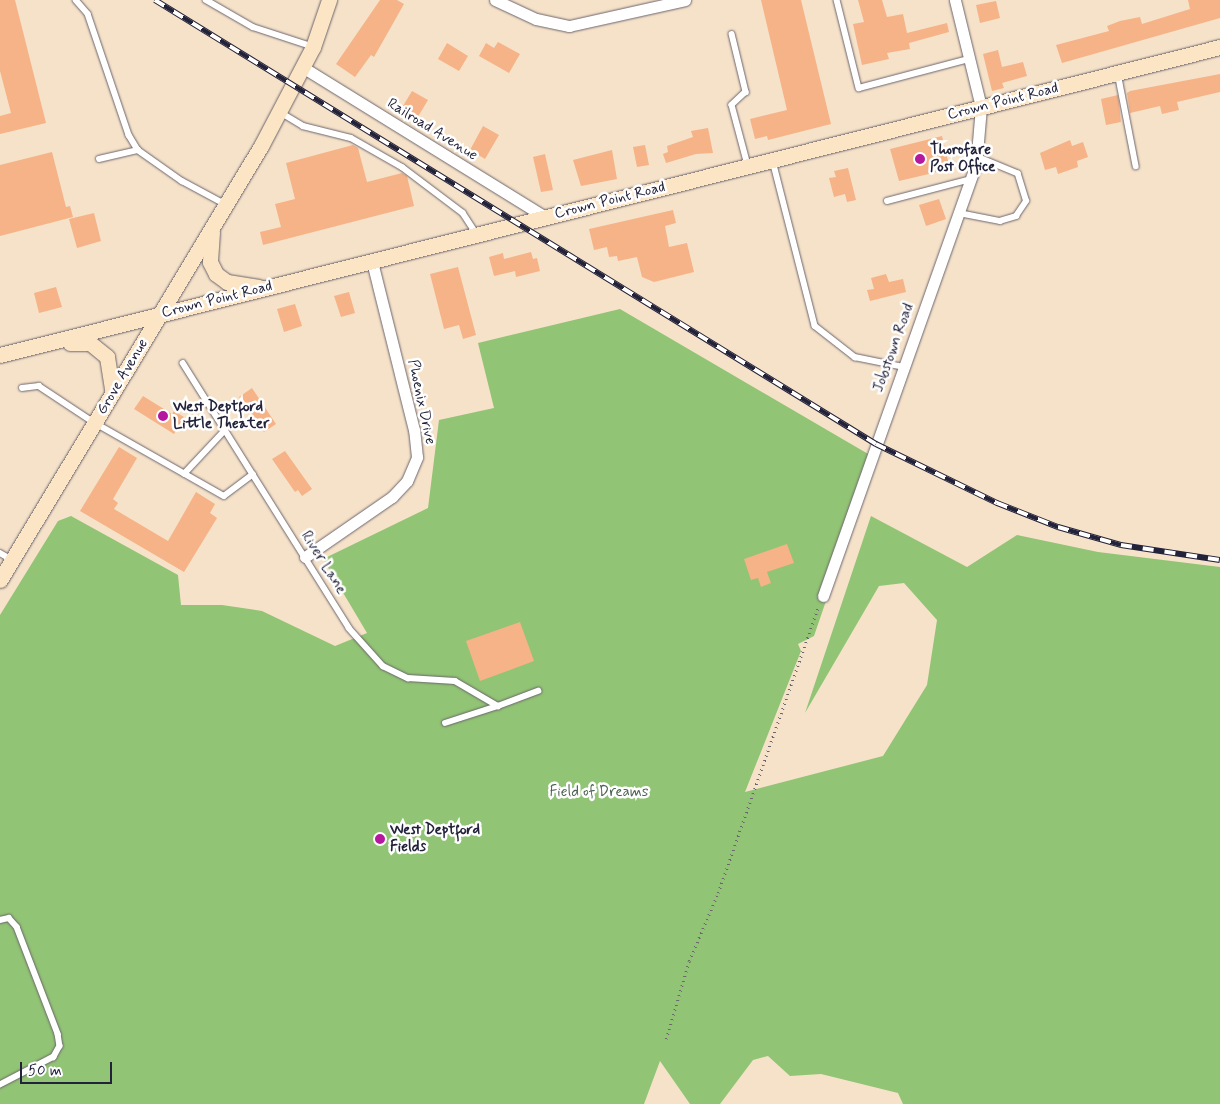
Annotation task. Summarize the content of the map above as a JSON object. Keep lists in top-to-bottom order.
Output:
{
  "streets": {
    "main road": ["Crown Point Road", "Grove Avenue"],
    "street": ["Railroad Avenue", "Jobstown Road", "Phoenix Drive"],
    "lane": ["River Lane"]
  },
  "crossings": [
    ["Crown Point Road", "Railroad Avenue"],
    ["Crown Point Road", "Jobstown Road"],
    ["Crown Point Road", "Grove Avenue"],
    ["Crown Point Road", "Phoenix Drive"],
    ["Railroad Avenue", "Grove Avenue"],
    ["Phoenix Drive", "River Lane"]
  ],
  "parks": ["Field of Dreams"],
  "places": ["Thorofare Post Office", "West Deptford Little Theater", "West Deptford Fields"],
  "scale_bar": "50 m"
}
